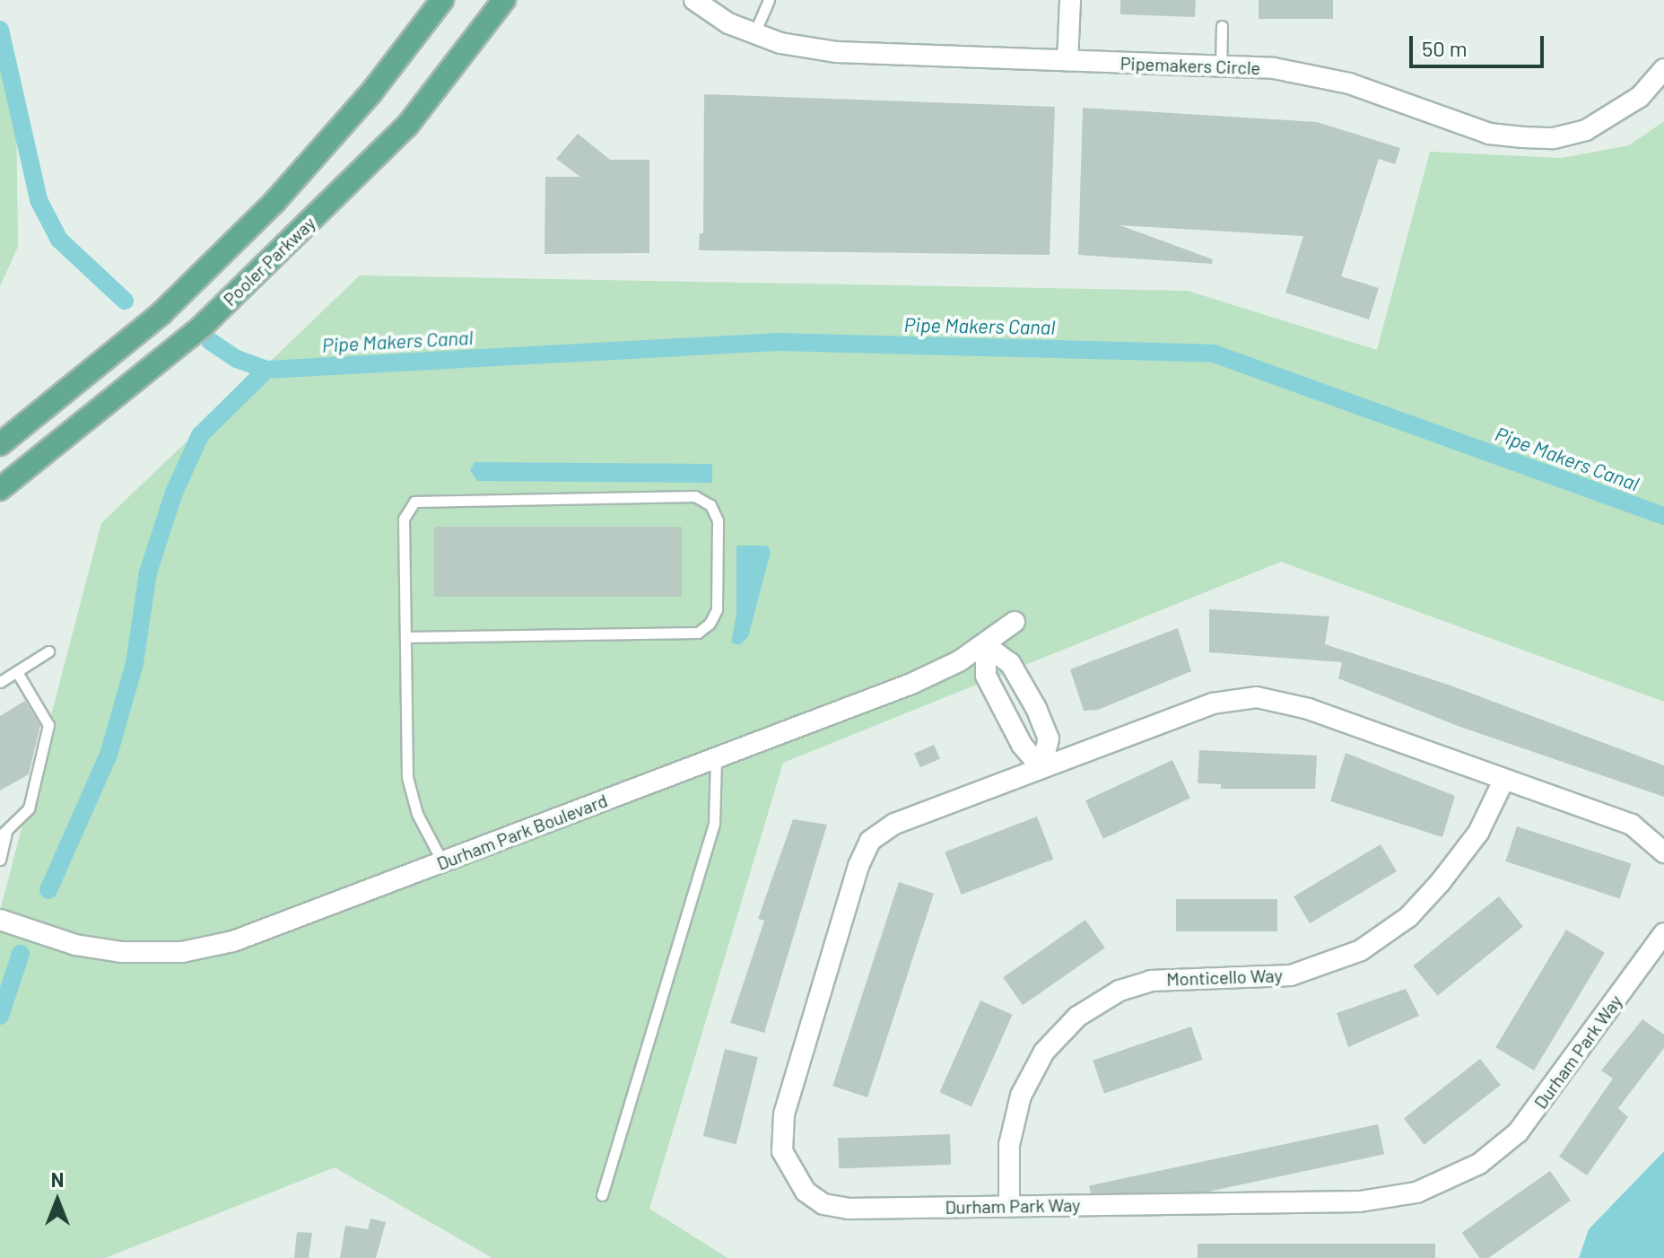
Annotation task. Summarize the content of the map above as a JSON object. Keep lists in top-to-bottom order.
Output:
{
  "streets": {
    "main road": ["Pooler Parkway"],
    "street": [
      "Pipemakers Circle",
      "Durham Park Boulevard",
      "Monticello Way",
      "Durham Park Way"
    ]
  },
  "crossings": [
    ["Monticello Way", "Durham Park Way"]
  ],
  "water": ["Pipe Makers Canal"],
  "scale_bar": "50 m",
  "north": "top"
}
